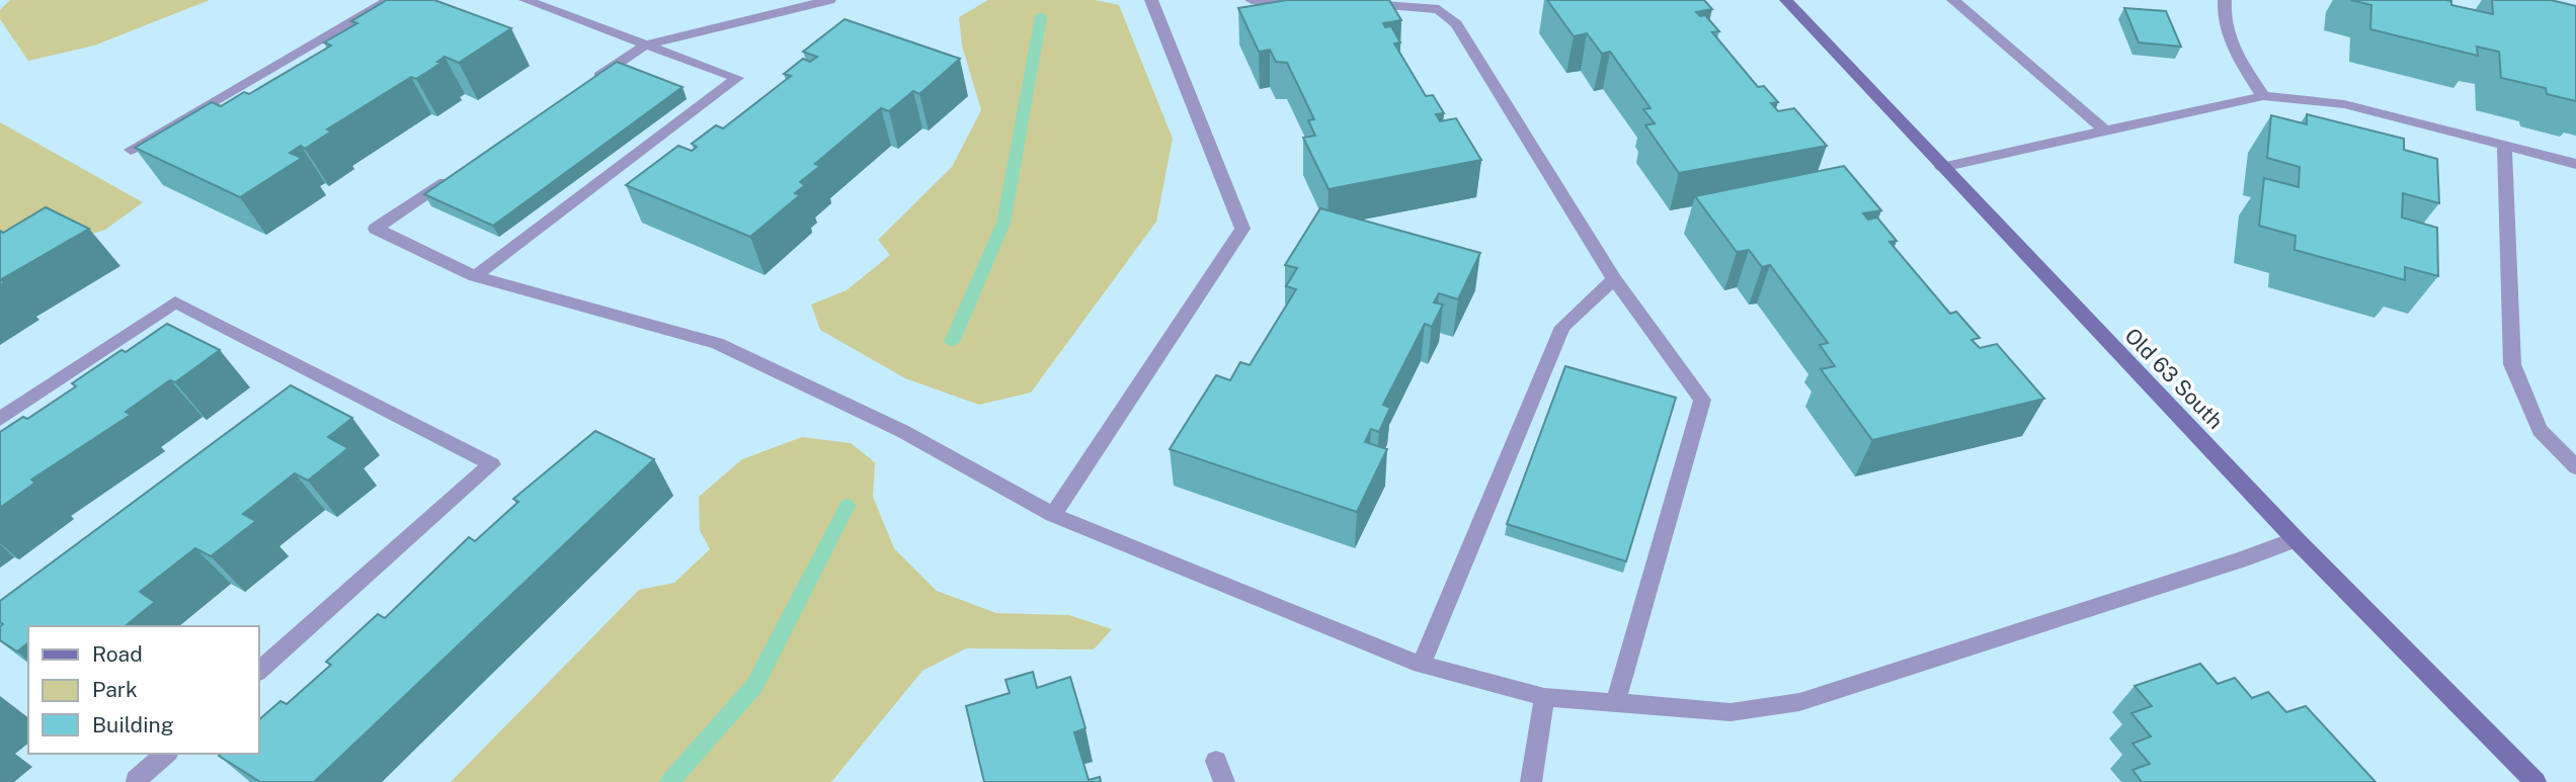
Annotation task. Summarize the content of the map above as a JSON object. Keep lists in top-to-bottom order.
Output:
{
  "streets": {
    "main road": ["Old 63 South"]
  },
  "legend": ["Road", "Park", "Building"]
}
